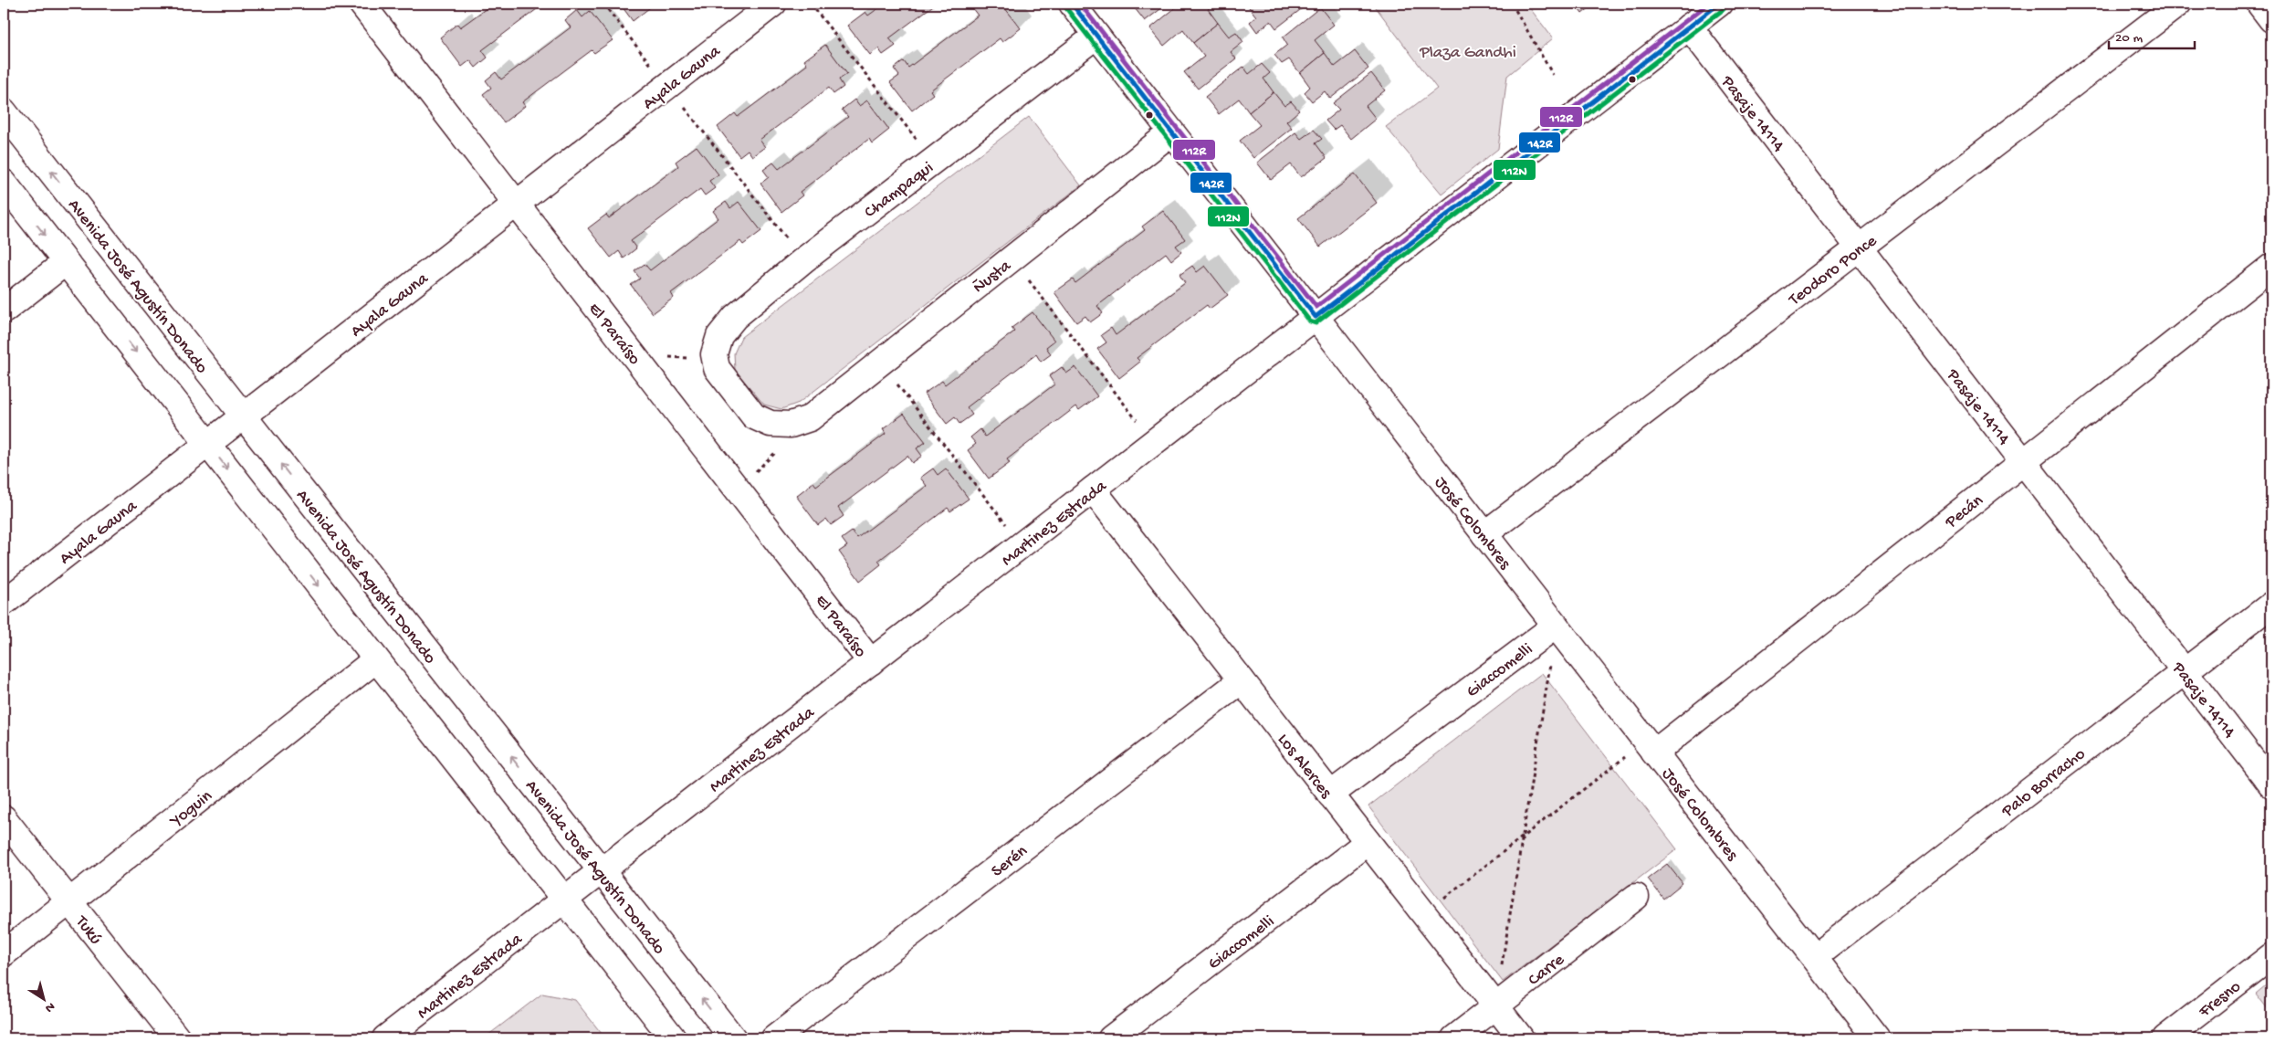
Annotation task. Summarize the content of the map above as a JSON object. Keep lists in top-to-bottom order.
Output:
{
  "streets": {
    "street": [
      "Ayala Gauna",
      "Pasaje 14114",
      "Champaqui",
      "Teodoro Ponce",
      "Ñusta",
      "Avenida José Agustín Donado",
      "El Paraíso",
      "Pecán",
      "Martinez Estrada",
      "José Colombres",
      "Giaccomelli",
      "Los Alerces",
      "Palo Borracho",
      "Yoguin",
      "Serén",
      "Tukú",
      "Carre",
      "Fresno"
    ]
  },
  "crossings": [
    ["Ayala Gauna", "Avenida José Agustín Donado"],
    ["Ayala Gauna", "El Paraíso"],
    ["Pasaje 14114", "Teodoro Ponce"],
    ["Pasaje 14114", "Pecán"],
    ["Pasaje 14114", "Martinez Estrada"],
    ["Pasaje 14114", "Palo Borracho"],
    ["Champaqui", "Ñusta"],
    ["Champaqui", "José Colombres"],
    ["Teodoro Ponce", "José Colombres"],
    ["Ñusta", "José Colombres"],
    ["Avenida José Agustín Donado", "Martinez Estrada"],
    ["El Paraíso", "Martinez Estrada"],
    ["Pecán", "José Colombres"],
    ["Martinez Estrada", "José Colombres"],
    ["Martinez Estrada", "Los Alerces"],
    ["José Colombres", "Giaccomelli"],
    ["José Colombres", "Palo Borracho"],
    ["Giaccomelli", "Los Alerces"],
    ["Los Alerces", "Serén"],
    ["Los Alerces", "Carre"],
    ["Yoguin", "Tukú"]
  ],
  "parks": ["Plaza Gandhi"],
  "lines": ["transit line 142R", "transit line 112R", "transit line 112N"],
  "scale_bar": "20 m",
  "north": "bottom right"
}
